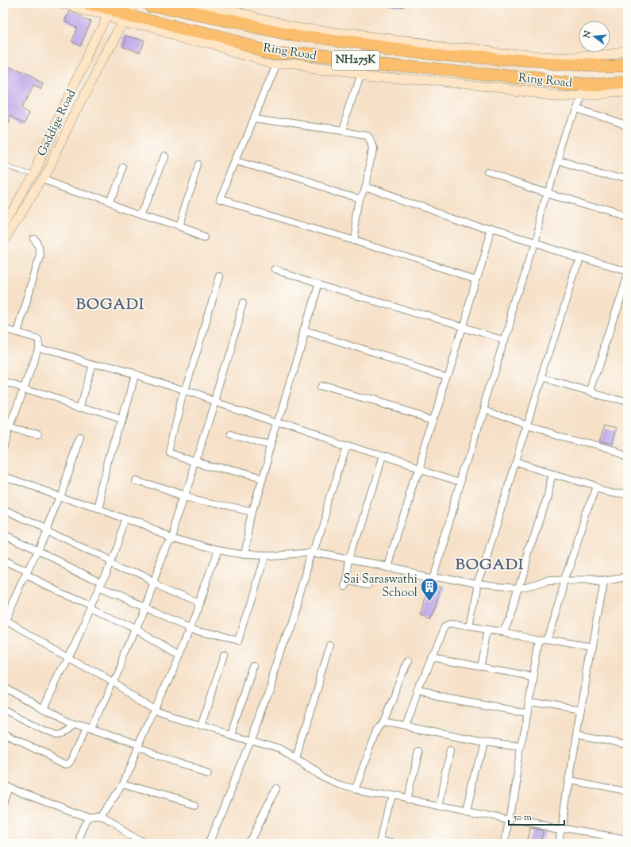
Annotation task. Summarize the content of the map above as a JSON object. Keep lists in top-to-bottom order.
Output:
{
  "streets": {
    "highway": ["Ring Road", "NH275K"],
    "street": ["Gaddige Road"]
  },
  "crossings": [
    ["Ring Road", "Gaddige Road"]
  ],
  "districts": ["BOGADI", "BOGADI"],
  "places": {
    "building": ["Sai Saraswathi School"]
  },
  "scale_bar": "50 m",
  "north": "left"
}
